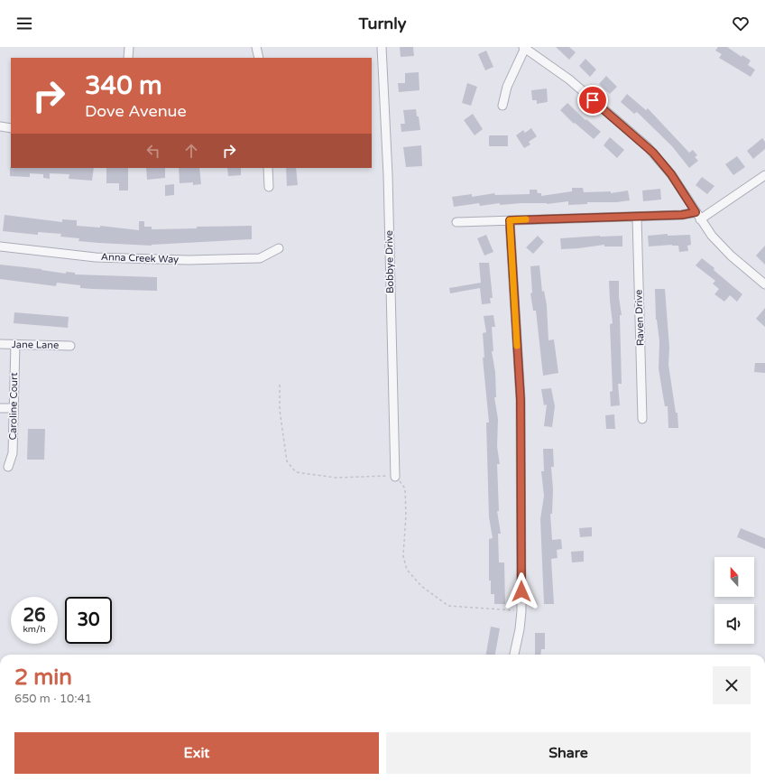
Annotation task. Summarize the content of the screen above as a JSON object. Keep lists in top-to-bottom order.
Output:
{
  "streets": {
    "street": [
      "Anna Creek Way",
      "Bobbye Drive",
      "Raven Drive",
      "Jane Lane",
      "Caroline Court"
    ]
  },
  "crossings": [
    ["Jane Lane", "Caroline Court"]
  ],
  "north": "top",
  "page": {
    "header": "Turnly",
    "turn": ["340 m", "Dove Avenue"],
    "speed": "26 km/h",
    "limit": "30",
    "heading": ["2 min", "650 m · 10:41"],
    "buttons": ["Exit", "Share"]
  }
}
